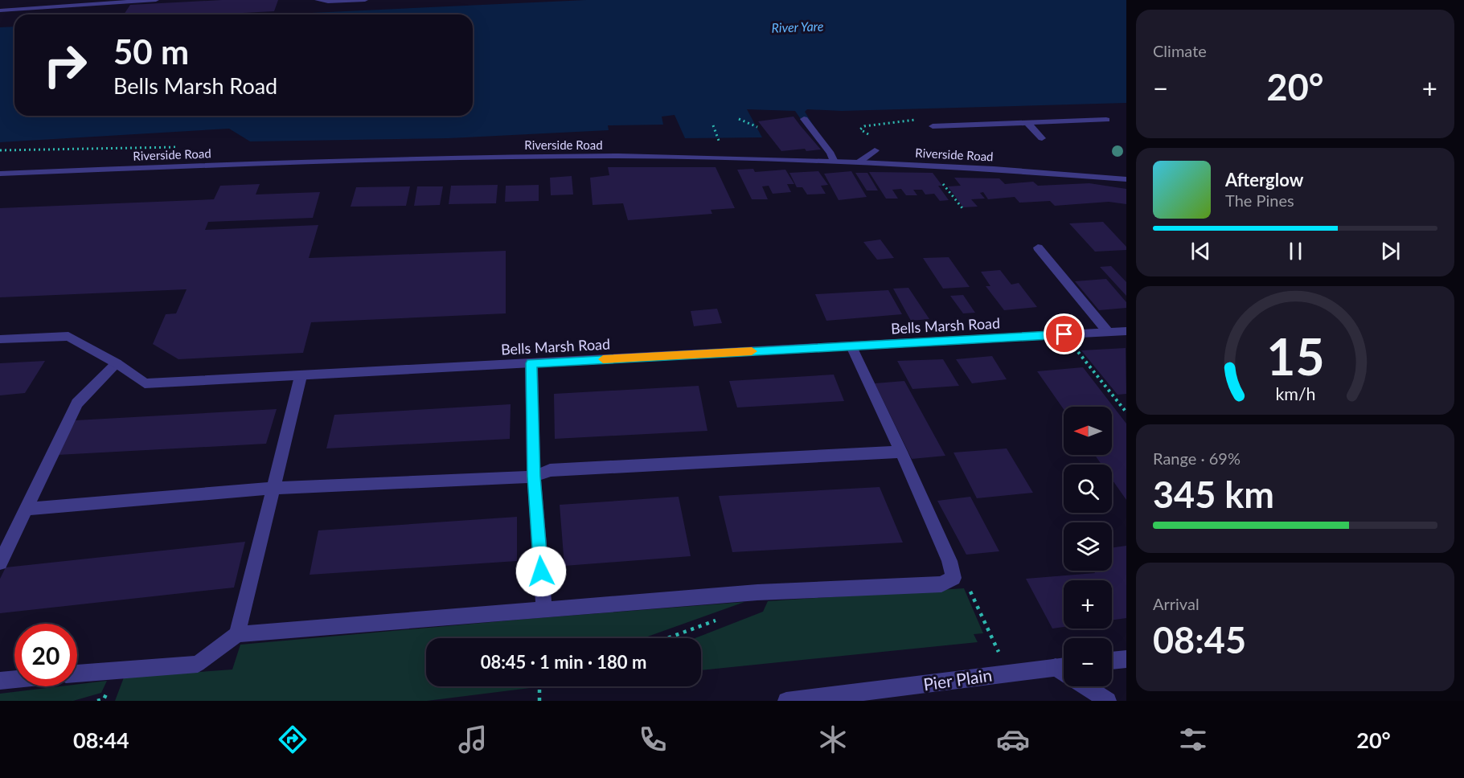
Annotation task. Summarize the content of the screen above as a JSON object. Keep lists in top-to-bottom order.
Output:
{
  "streets": {
    "street": ["Riverside Road", "Bells Marsh Road", "Pier Plain"]
  },
  "water": ["River Yare"],
  "north": "left",
  "page": {
    "tile": [
      "Climate",
      ["Range · 69%", "345 km"],
      ["Arrival", "08:45"]
    ],
    "turn": ["50 m", "Bells Marsh Road"],
    "heat": ["−", "20°", "+"],
    "song": ["Afterglow", "The Pines"],
    "map_buttons": ["+", "−"],
    "limit": "20",
    "trip": "08:45 · 1 min · 180 m",
    "tabs": ["08:44", "20°"],
    "gauge": ["15", "km/h"]
  }
}
